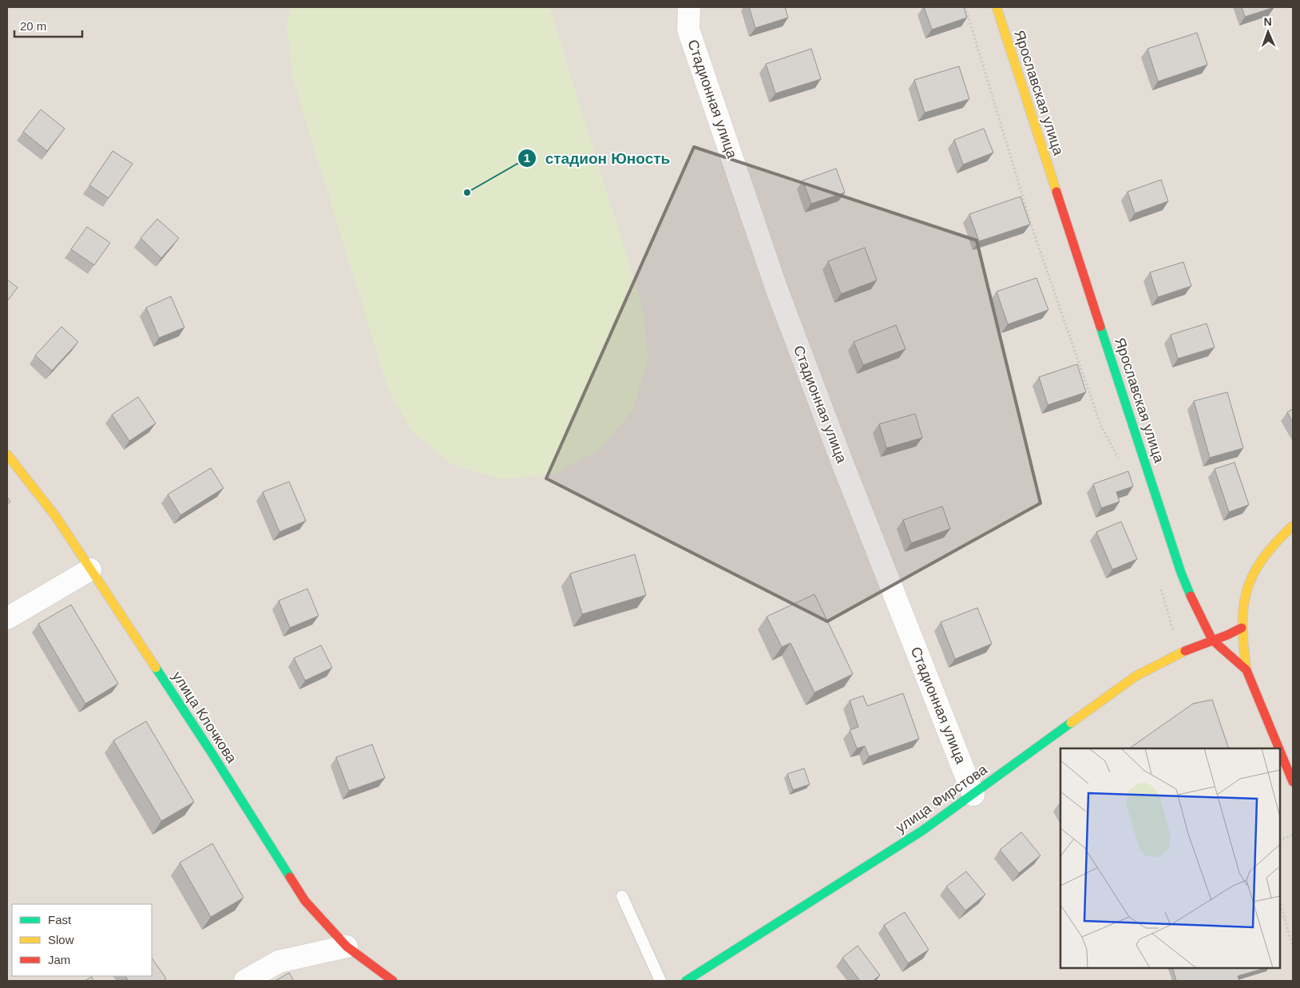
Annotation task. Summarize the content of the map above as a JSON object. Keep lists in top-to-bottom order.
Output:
{
  "streets": {
    "street": [
      "Ярославская улица",
      "Стадионная улица",
      "улица Клочкова",
      "улица Фирстова"
    ]
  },
  "crossings": [
    ["Ярославская улица", "улица Фирстова"],
    ["Стадионная улица", "улица Фирстова"]
  ],
  "places": ["стадион Юность"],
  "legend": ["Fast", "Slow", "Jam"],
  "scale_bar": "20 m",
  "north": "top"
}
